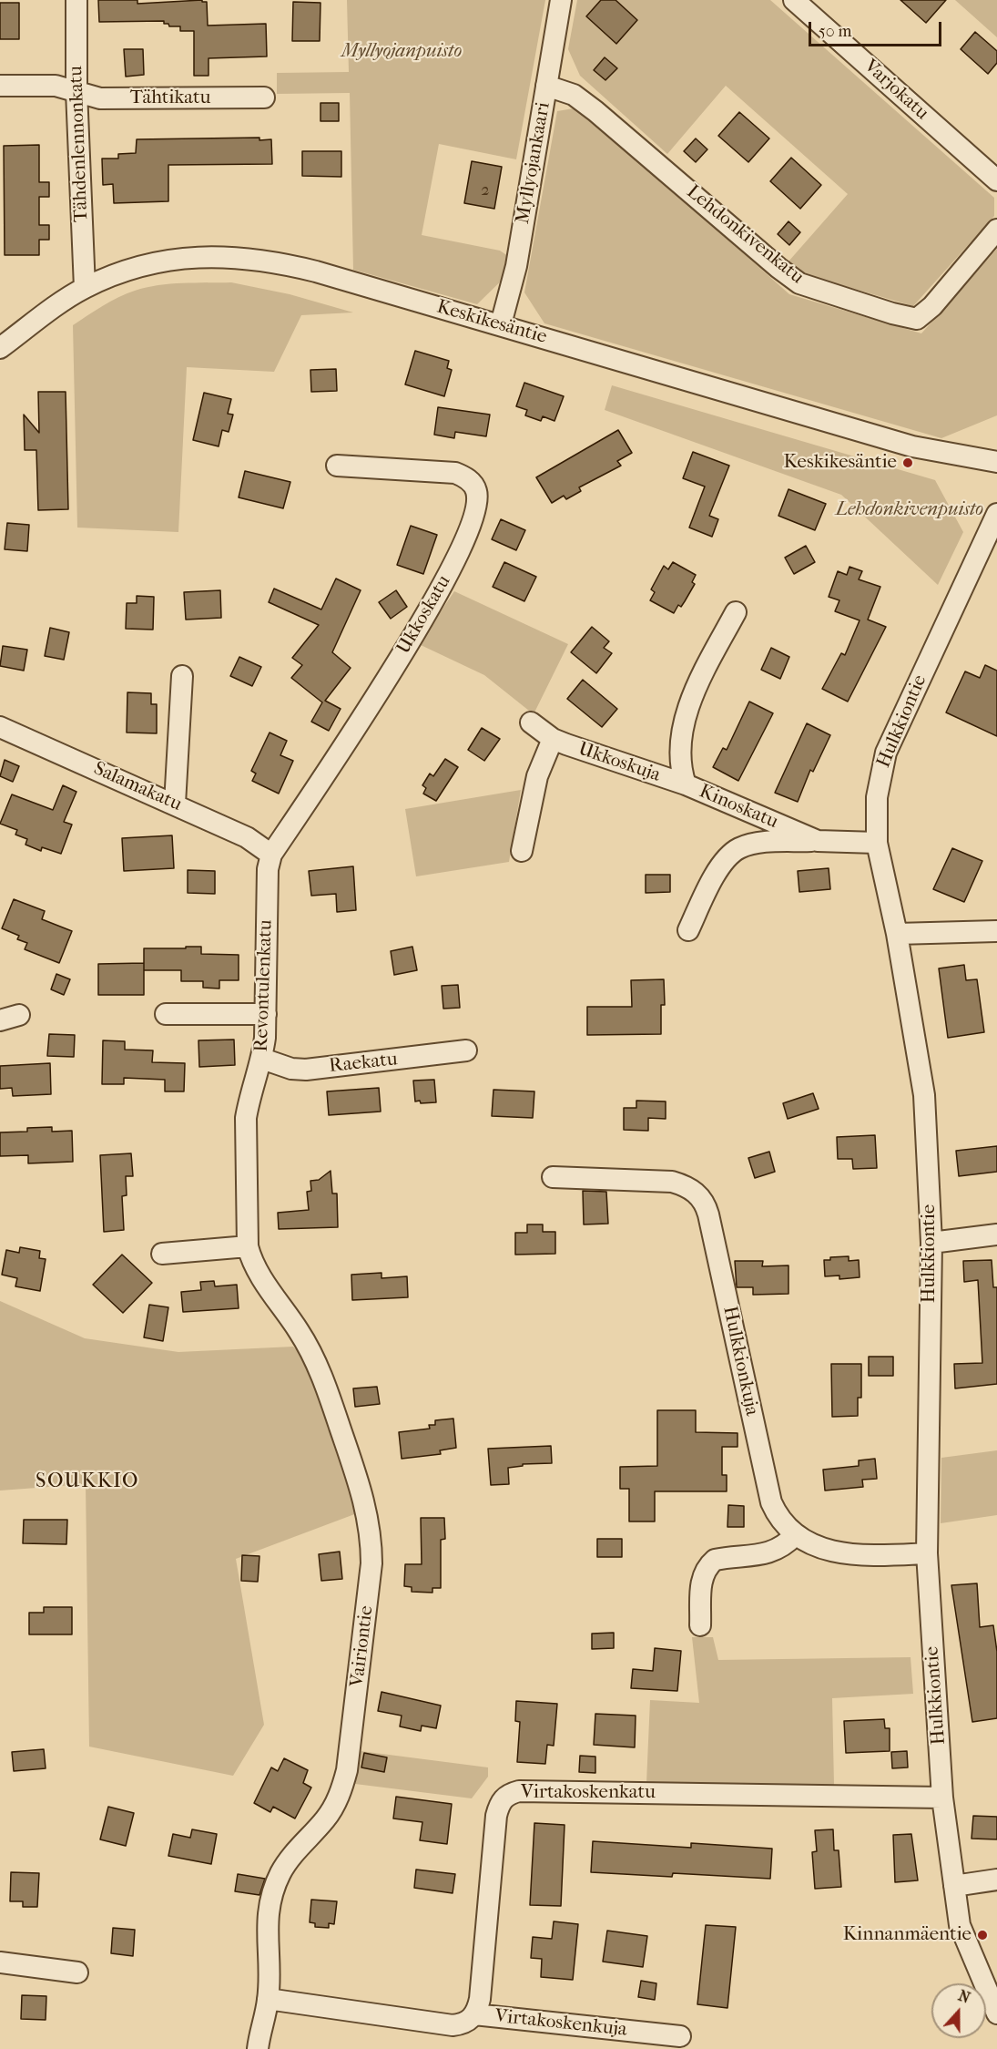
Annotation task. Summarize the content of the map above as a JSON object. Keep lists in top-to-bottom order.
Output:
{
  "streets": {
    "street": [
      "Varjokatu",
      "Tähtikatu",
      "Tähdenlennonkatu",
      "Myllyojankaari",
      "Lehdonkivenkatu",
      "Keskikesäntie",
      "Ukkoskatu",
      "Hulkkiontie",
      "Ukkoskuja",
      "Salamakatu",
      "Kinoskatu",
      "Revontulenkatu",
      "Raekatu",
      "Hulkkionkuja",
      "Vairiontie",
      "Virtakoskenkatu",
      "Virtakoskenkuja"
    ]
  },
  "crossings": [
    ["Tähtikatu", "Tähdenlennonkatu"],
    ["Tähdenlennonkatu", "Keskikesäntie"],
    ["Myllyojankaari", "Lehdonkivenkatu"],
    ["Myllyojankaari", "Keskikesäntie"],
    ["Ukkoskatu", "Salamakatu"],
    ["Ukkoskatu", "Revontulenkatu"],
    ["Hulkkiontie", "Kinoskatu"],
    ["Hulkkiontie", "Hulkkionkuja"],
    ["Hulkkiontie", "Virtakoskenkatu"],
    ["Ukkoskuja", "Kinoskatu"],
    ["Salamakatu", "Revontulenkatu"],
    ["Revontulenkatu", "Raekatu"],
    ["Revontulenkatu", "Vairiontie"],
    ["Virtakoskenkatu", "Virtakoskenkuja"]
  ],
  "districts": ["SOUKKIO"],
  "parks": ["Myllyojanpuisto", "Lehdonkivenpuisto"],
  "places": ["Keskikesäntie", "Kinnanmäentie"],
  "house_numbers": ["2"],
  "scale_bar": "50 m",
  "north": "top"
}
